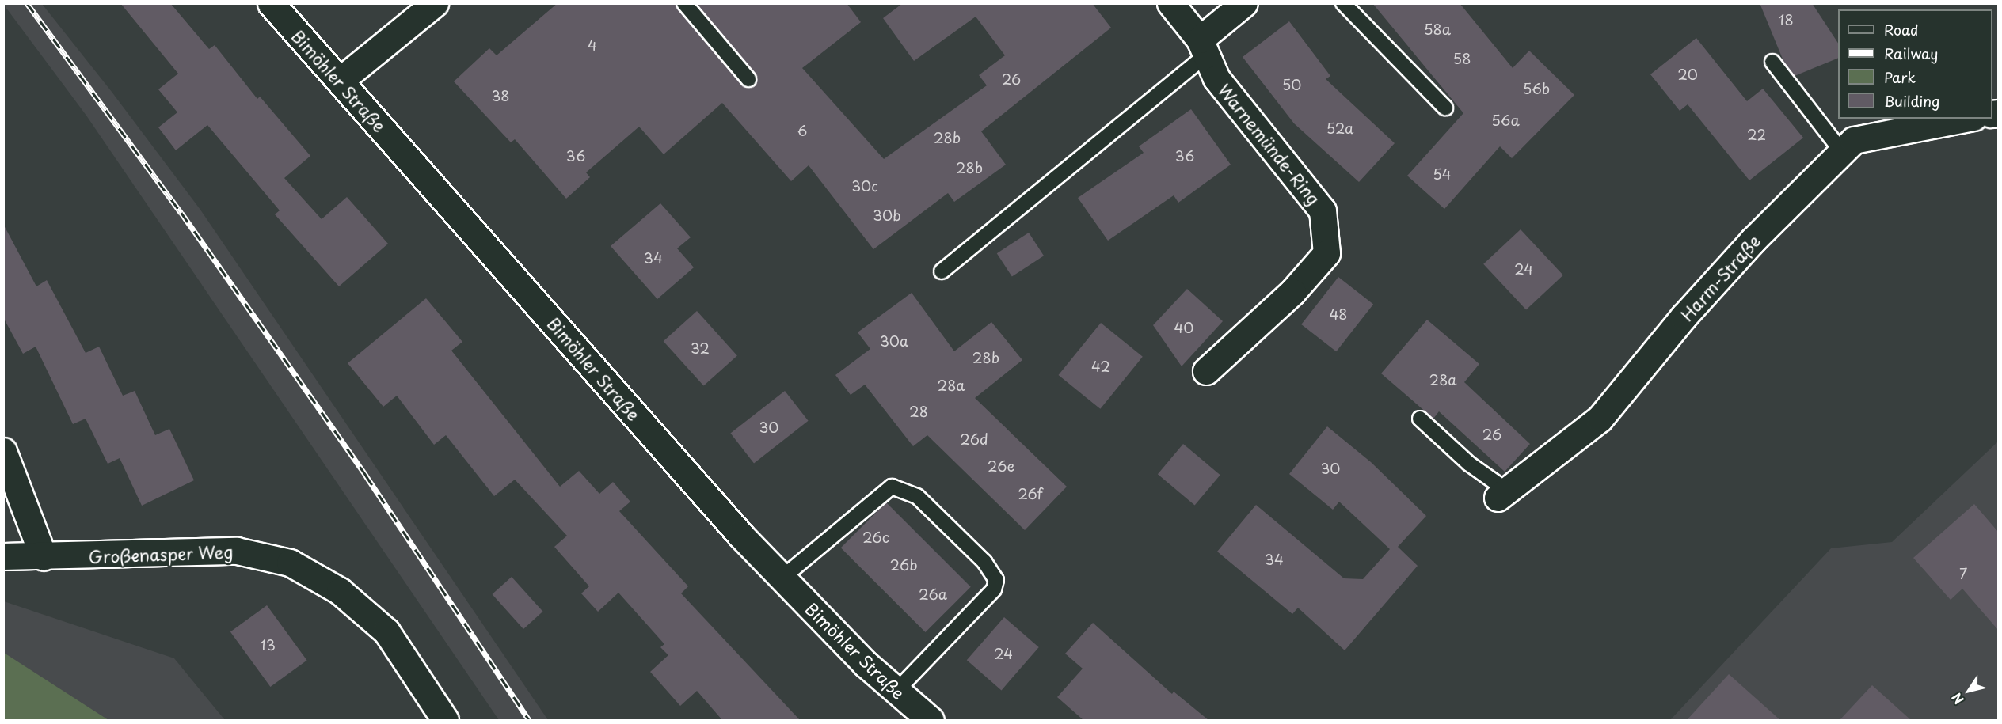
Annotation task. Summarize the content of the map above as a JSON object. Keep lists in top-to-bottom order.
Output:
{
  "streets": {
    "street": [
      "Bimöhler Straße",
      "Warnemünde-Ring",
      "Harm-Straße",
      "Großenasper Weg"
    ]
  },
  "house_numbers": [
    "18",
    "58a",
    "4",
    "58",
    "20",
    "26",
    "50",
    "56b",
    "38",
    "56a",
    "52a",
    "6",
    "22",
    "28b",
    "36",
    "36",
    "28b",
    "54",
    "30c",
    "30b",
    "34",
    "24",
    "48",
    "40",
    "30a",
    "32",
    "28b",
    "42",
    "28a",
    "28a",
    "28",
    "30",
    "26",
    "26d",
    "26e",
    "30",
    "26f",
    "26c",
    "34",
    "26b",
    "7",
    "26a",
    "13",
    "24"
  ],
  "legend": [
    "Road",
    "Railway",
    "Park",
    "Building"
  ],
  "north": "bottom left"
}
